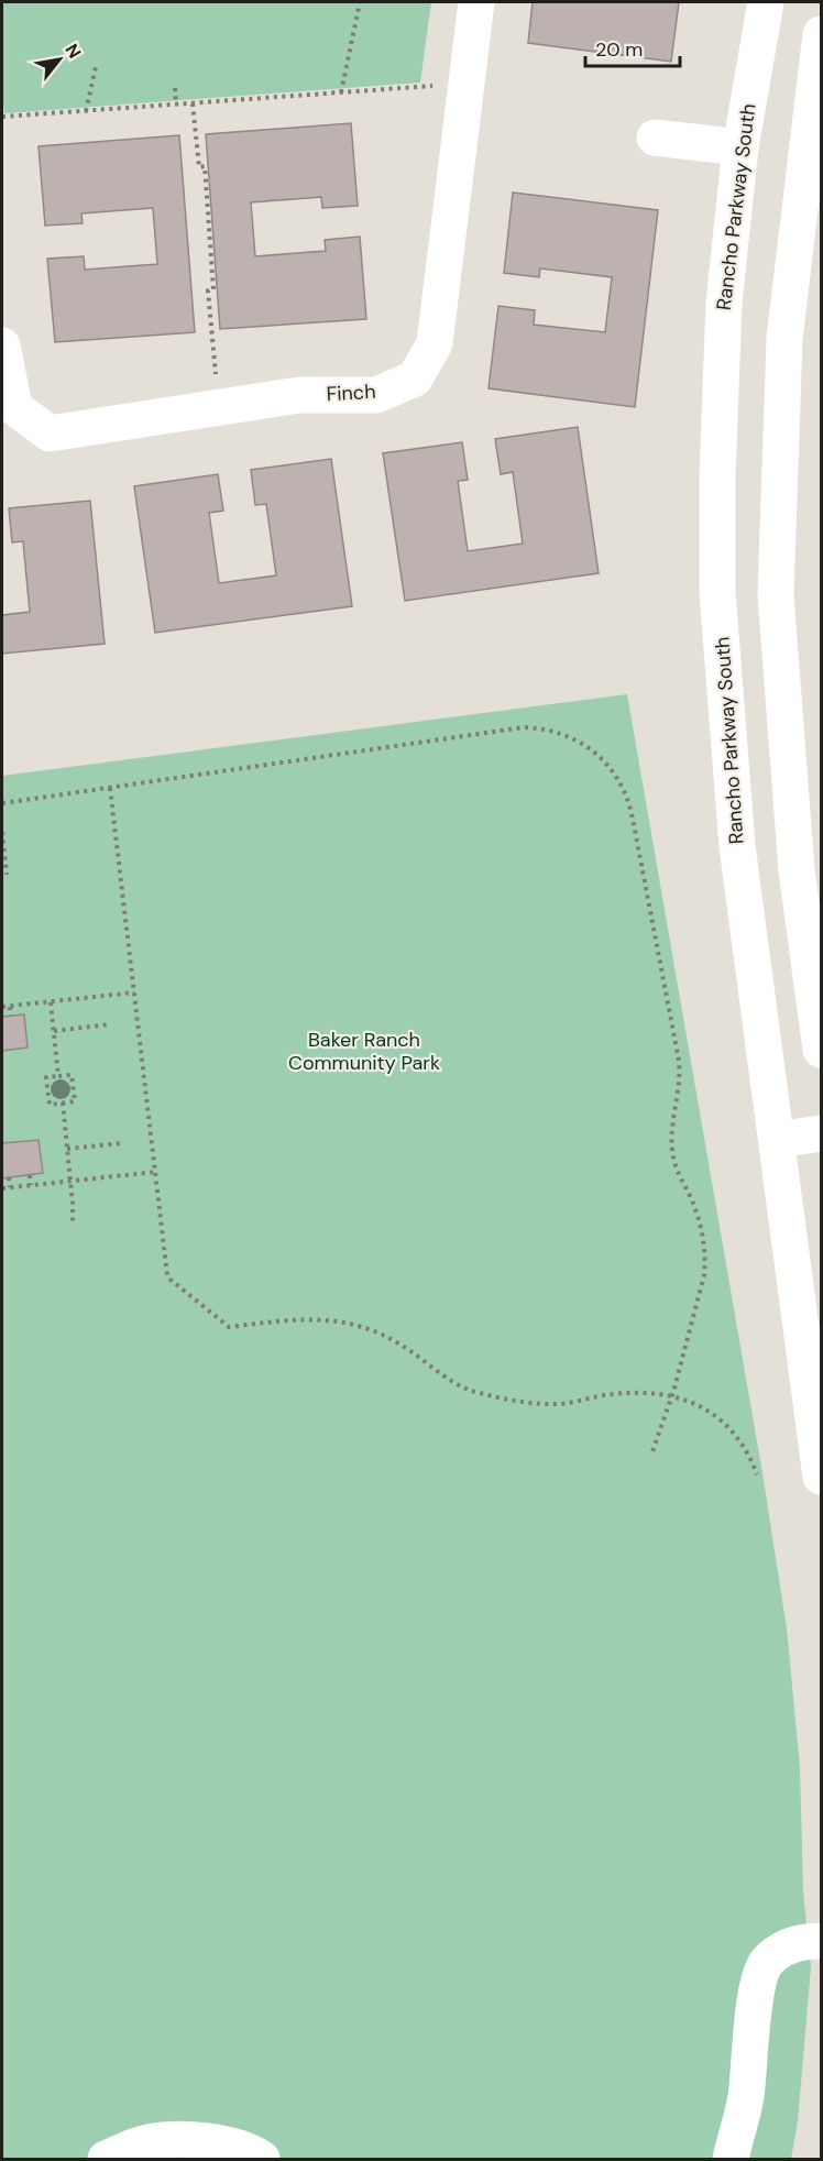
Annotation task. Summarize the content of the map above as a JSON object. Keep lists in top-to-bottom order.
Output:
{
  "streets": {
    "street": ["Rancho Parkway South", "Finch"]
  },
  "parks": ["Baker Ranch Community Park"],
  "scale_bar": "20 m",
  "north": "top right"
}
